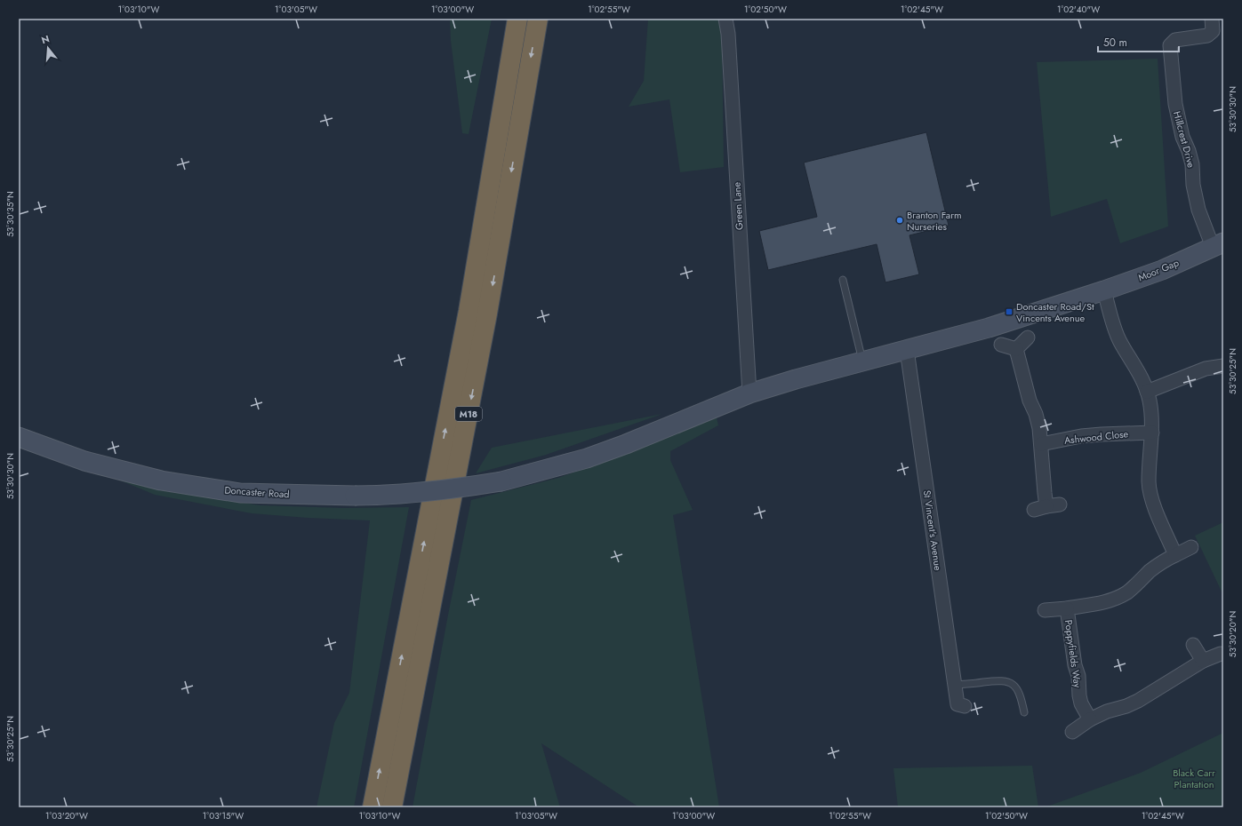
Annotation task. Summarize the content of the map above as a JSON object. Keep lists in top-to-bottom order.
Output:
{
  "streets": {
    "highway": ["M18"],
    "main road": ["Moor Gap", "Doncaster Road"],
    "street": [
      "Hillcrest Drive",
      "Green Lane",
      "Ashwood Close",
      "St Vincent's Avenue",
      "Poppyfields Way"
    ]
  },
  "crossings": [
    ["Hillcrest Drive", "Moor Gap"],
    ["Green Lane", "Moor Gap"],
    ["Green Lane", "Doncaster Road"],
    ["Moor Gap", "Doncaster Road"],
    ["Moor Gap", "St Vincent's Avenue"]
  ],
  "parks": ["Black Carr Plantation"],
  "places": {
    "other": ["Branton Farm Nurseries"],
    "transit": ["Doncaster Road/St Vincents Avenue"]
  },
  "scale_bar": "50 m",
  "north": "top",
  "coordinates": [
    "1°03'10\"W",
    "1°03'05\"W",
    "1°03'00\"W",
    "1°02'55\"W",
    "1°02'50\"W",
    "1°02'45\"W",
    "1°02'40\"W",
    "53°30'30\"N",
    "53°30'35\"N",
    "53°30'25\"N",
    "53°30'20\"N",
    "1°03'20\"W",
    "1°03'15\"W"
  ]
}
